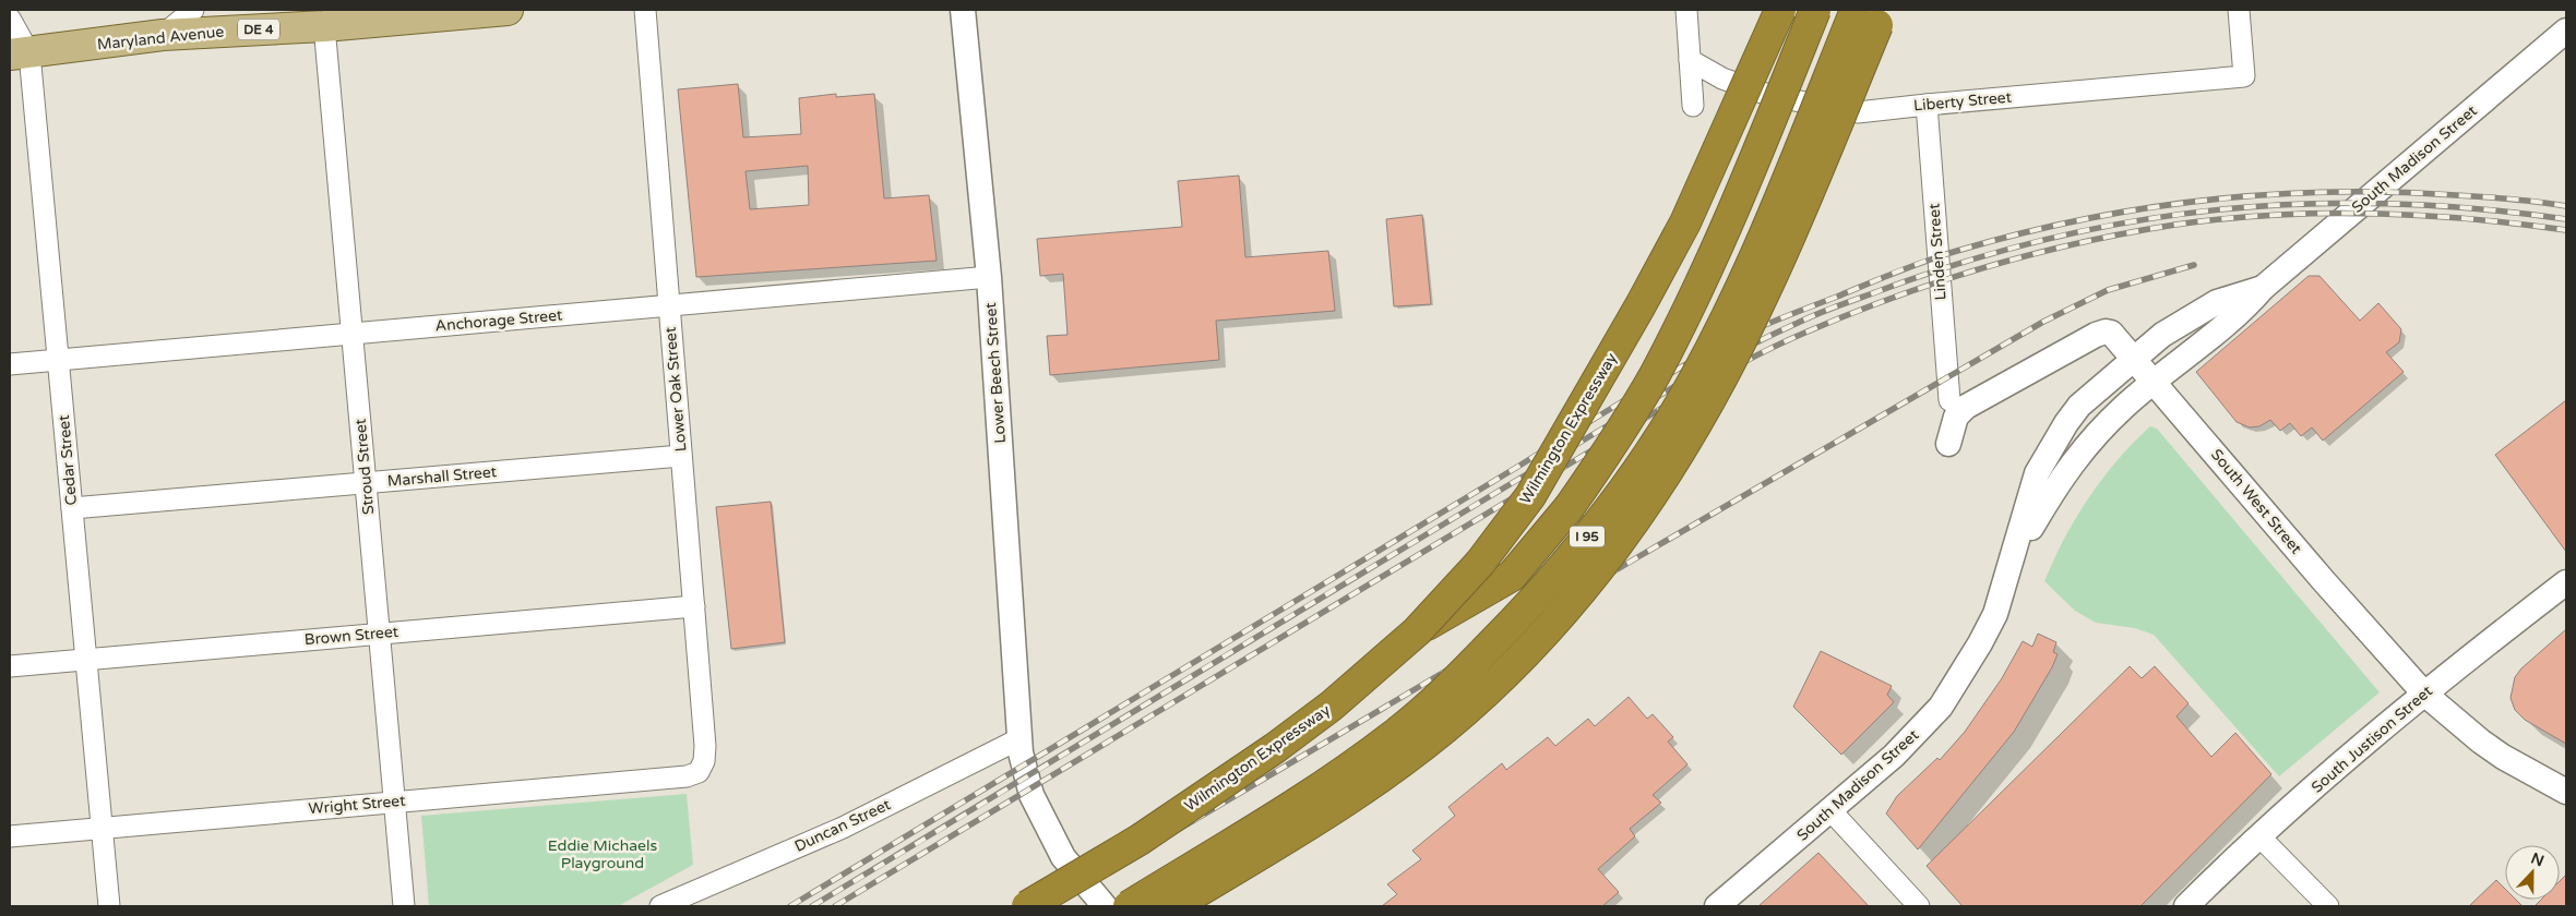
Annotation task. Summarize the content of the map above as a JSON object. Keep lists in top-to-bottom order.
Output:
{
  "streets": {
    "highway": ["Wilmington Expressway", "I 95"],
    "main road": ["DE 4", "Maryland Avenue"],
    "street": [
      "Liberty Street",
      "South Madison Street",
      "Linden Street",
      "Anchorage Street",
      "Lower Beech Street",
      "Lower Oak Street",
      "Cedar Street",
      "Stroud Street",
      "Marshall Street",
      "South West Street",
      "Brown Street",
      "South Justison Street",
      "Wright Street",
      "Duncan Street"
    ]
  },
  "crossings": [
    ["Maryland Avenue", "Cedar Street"],
    ["Maryland Avenue", "Stroud Street"],
    ["Liberty Street", "Linden Street"],
    ["South Madison Street", "South West Street"],
    ["Anchorage Street", "Lower Beech Street"],
    ["Anchorage Street", "Lower Oak Street"],
    ["Anchorage Street", "Cedar Street"],
    ["Anchorage Street", "Stroud Street"],
    ["Lower Beech Street", "Duncan Street"],
    ["Lower Oak Street", "Marshall Street"],
    ["Lower Oak Street", "Brown Street"],
    ["Lower Oak Street", "Wright Street"],
    ["Cedar Street", "Marshall Street"],
    ["Cedar Street", "Brown Street"],
    ["Cedar Street", "Wright Street"],
    ["Stroud Street", "Marshall Street"],
    ["Stroud Street", "Brown Street"],
    ["Stroud Street", "Wright Street"],
    ["South West Street", "South Justison Street"]
  ],
  "parks": ["Eddie Michaels Playground"],
  "north": "top"
}
